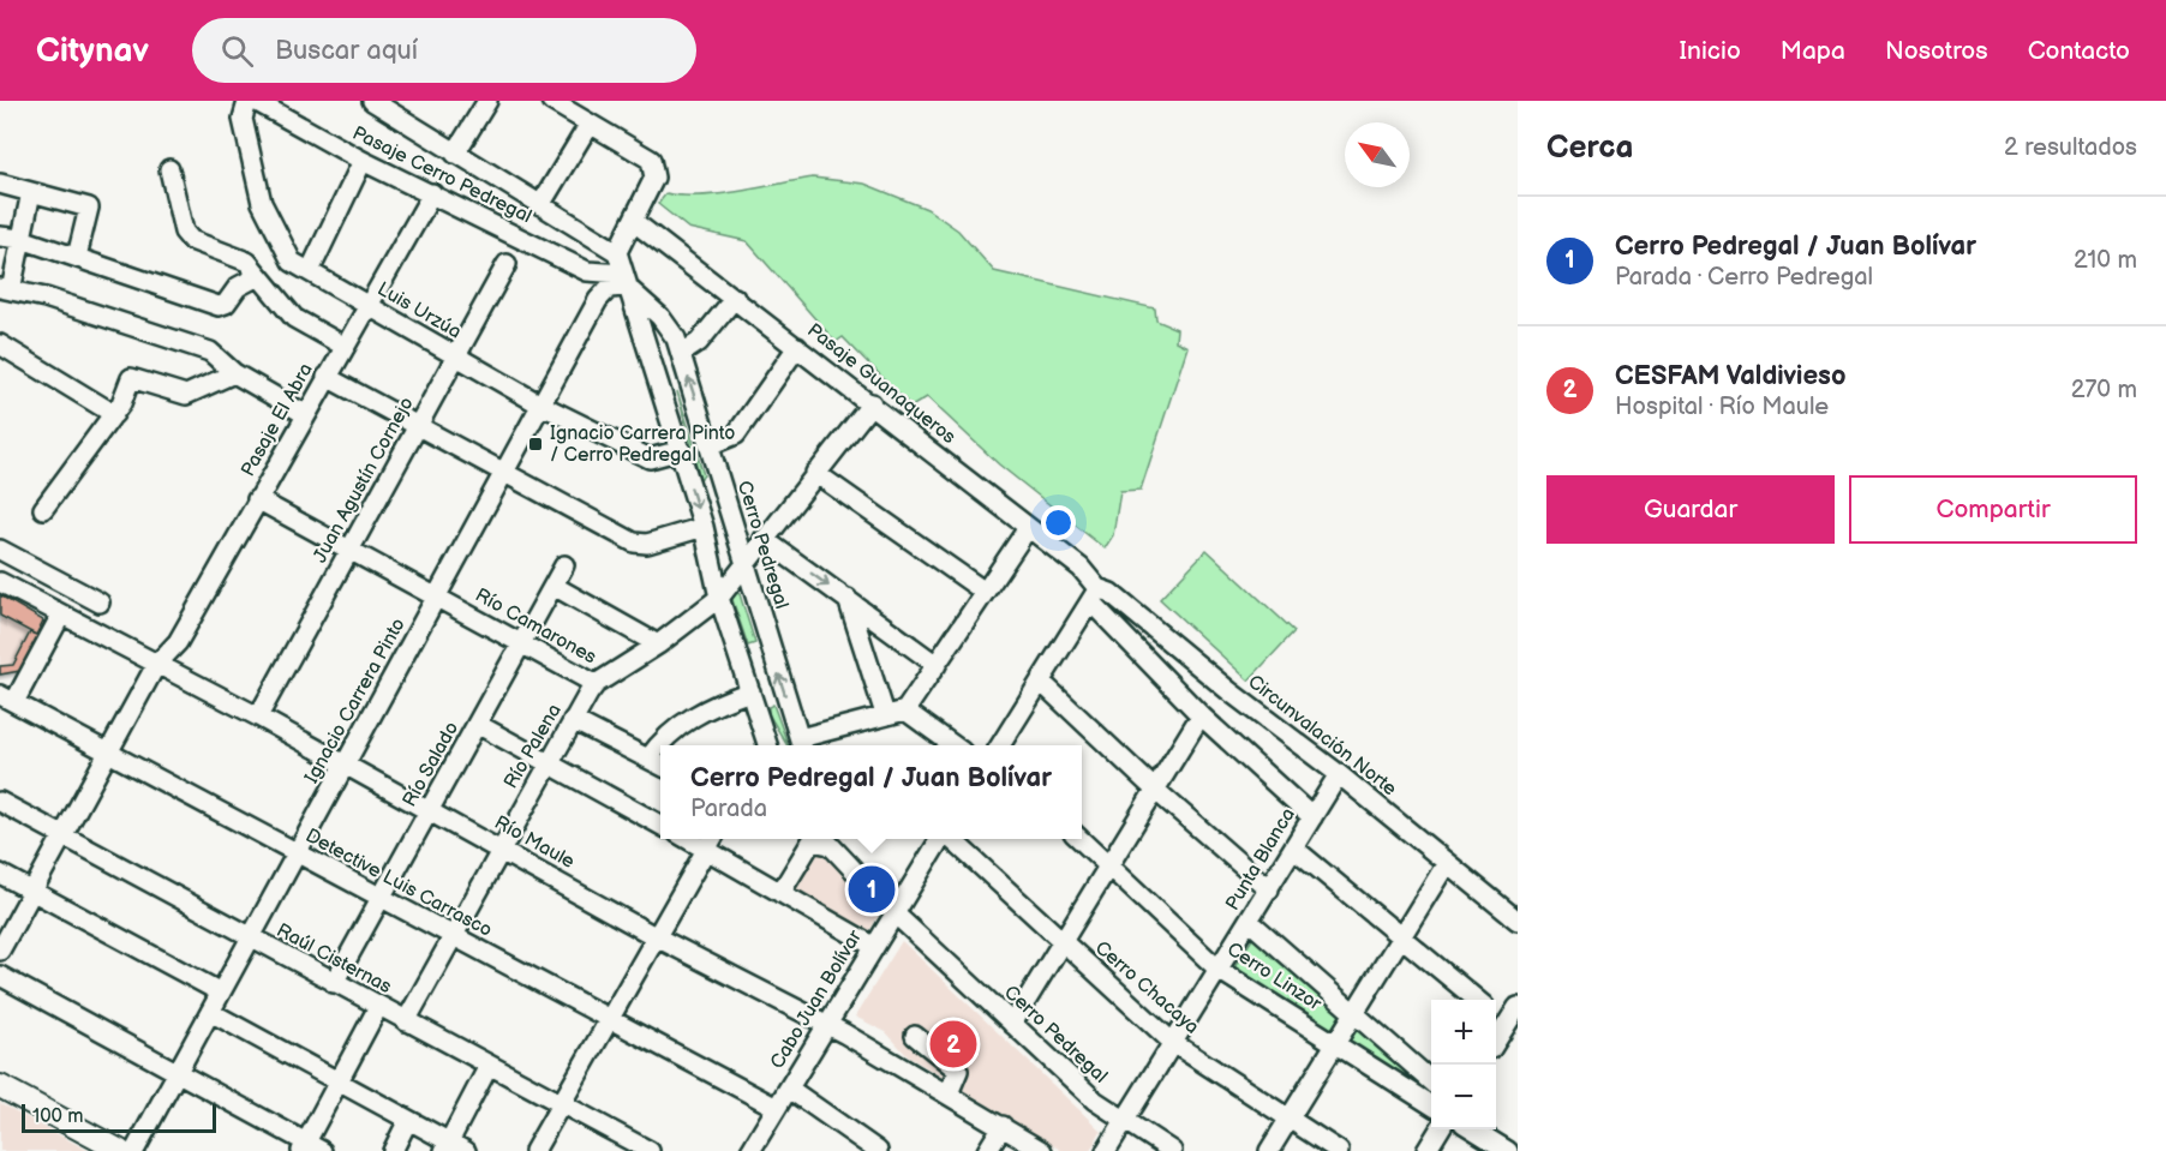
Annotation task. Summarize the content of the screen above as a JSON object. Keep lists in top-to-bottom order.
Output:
{
  "streets": {
    "street": [
      "Pasaje Cerro Pedregal",
      "Luis Urzúa",
      "Pasaje Guanaqueros",
      "Pasaje El Abra",
      "Juan Agustín Cornejo",
      "Cerro Pedregal",
      "Río Camarones",
      "Ignacio Carrera Pinto",
      "Circunvalación Norte",
      "Río Palena",
      "Río Salado",
      "Río Maule",
      "Punta Blanca",
      "Detective Luis Carrasco",
      "Raúl Cisternas",
      "Cerro Linzor",
      "Cerro Chacaya",
      "Cabo Juan Bolívar"
    ]
  },
  "crossings": [
    ["Pasaje Cerro Pedregal", "Luis Urzúa"],
    ["Pasaje Cerro Pedregal", "Pasaje El Abra"],
    ["Pasaje Cerro Pedregal", "Cerro Pedregal"],
    ["Pasaje Cerro Pedregal", "Ignacio Carrera Pinto"],
    ["Luis Urzúa", "Pasaje El Abra"],
    ["Luis Urzúa", "Juan Agustín Cornejo"],
    ["Luis Urzúa", "Ignacio Carrera Pinto"],
    ["Pasaje Guanaqueros", "Río Camarones"],
    ["Pasaje Guanaqueros", "Circunvalación Norte"],
    ["Pasaje Guanaqueros", "Punta Blanca"],
    ["Pasaje El Abra", "Río Camarones"],
    ["Pasaje El Abra", "Río Maule"],
    ["Pasaje El Abra", "Detective Luis Carrasco"],
    ["Pasaje El Abra", "Raúl Cisternas"],
    ["Juan Agustín Cornejo", "Río Camarones"],
    ["Juan Agustín Cornejo", "Río Maule"],
    ["Cerro Pedregal", "Río Camarones"],
    ["Cerro Pedregal", "Ignacio Carrera Pinto"],
    ["Cerro Pedregal", "Punta Blanca"],
    ["Cerro Pedregal", "Cabo Juan Bolívar"],
    ["Río Camarones", "Ignacio Carrera Pinto"],
    ["Río Camarones", "Río Palena"],
    ["Río Camarones", "Río Salado"],
    ["Ignacio Carrera Pinto", "Río Maule"],
    ["Ignacio Carrera Pinto", "Detective Luis Carrasco"],
    ["Ignacio Carrera Pinto", "Raúl Cisternas"],
    ["Circunvalación Norte", "Punta Blanca"],
    ["Río Palena", "Río Maule"],
    ["Río Palena", "Detective Luis Carrasco"],
    ["Río Palena", "Raúl Cisternas"],
    ["Río Salado", "Río Maule"],
    ["Río Salado", "Detective Luis Carrasco"],
    ["Río Salado", "Raúl Cisternas"],
    ["Río Maule", "Cabo Juan Bolívar"],
    ["Punta Blanca", "Cerro Linzor"],
    ["Punta Blanca", "Cerro Chacaya"],
    ["Detective Luis Carrasco", "Cabo Juan Bolívar"]
  ],
  "places": {
    "transit": ["Ignacio Carrera Pinto / Cerro Pedregal"]
  },
  "scale_bar": "100 m",
  "north": "top left",
  "page": {
    "header": "Citynav",
    "search": "Buscar aquí",
    "nav": [
      "Inicio",
      "Mapa",
      "Nosotros",
      "Contacto"
    ],
    "heading": ["Cerca", "2 resultados"],
    "list": [
      {
        "mark": "1",
        "name": "Cerro Pedregal / Juan Bolívar",
        "note": "Parada · Cerro Pedregal",
        "value": "210 m"
      },
      {
        "mark": "2",
        "name": "CESFAM Valdivieso",
        "note": "Hospital · Río Maule",
        "value": "270 m"
      }
    ],
    "buttons": ["Guardar", "Compartir"],
    "popup": ["Cerro Pedregal / Juan Bolívar", "Parada"],
    "pins": ["1", "2"],
    "map_buttons": ["+", "−"],
    "scale": "100 m"
  }
}
